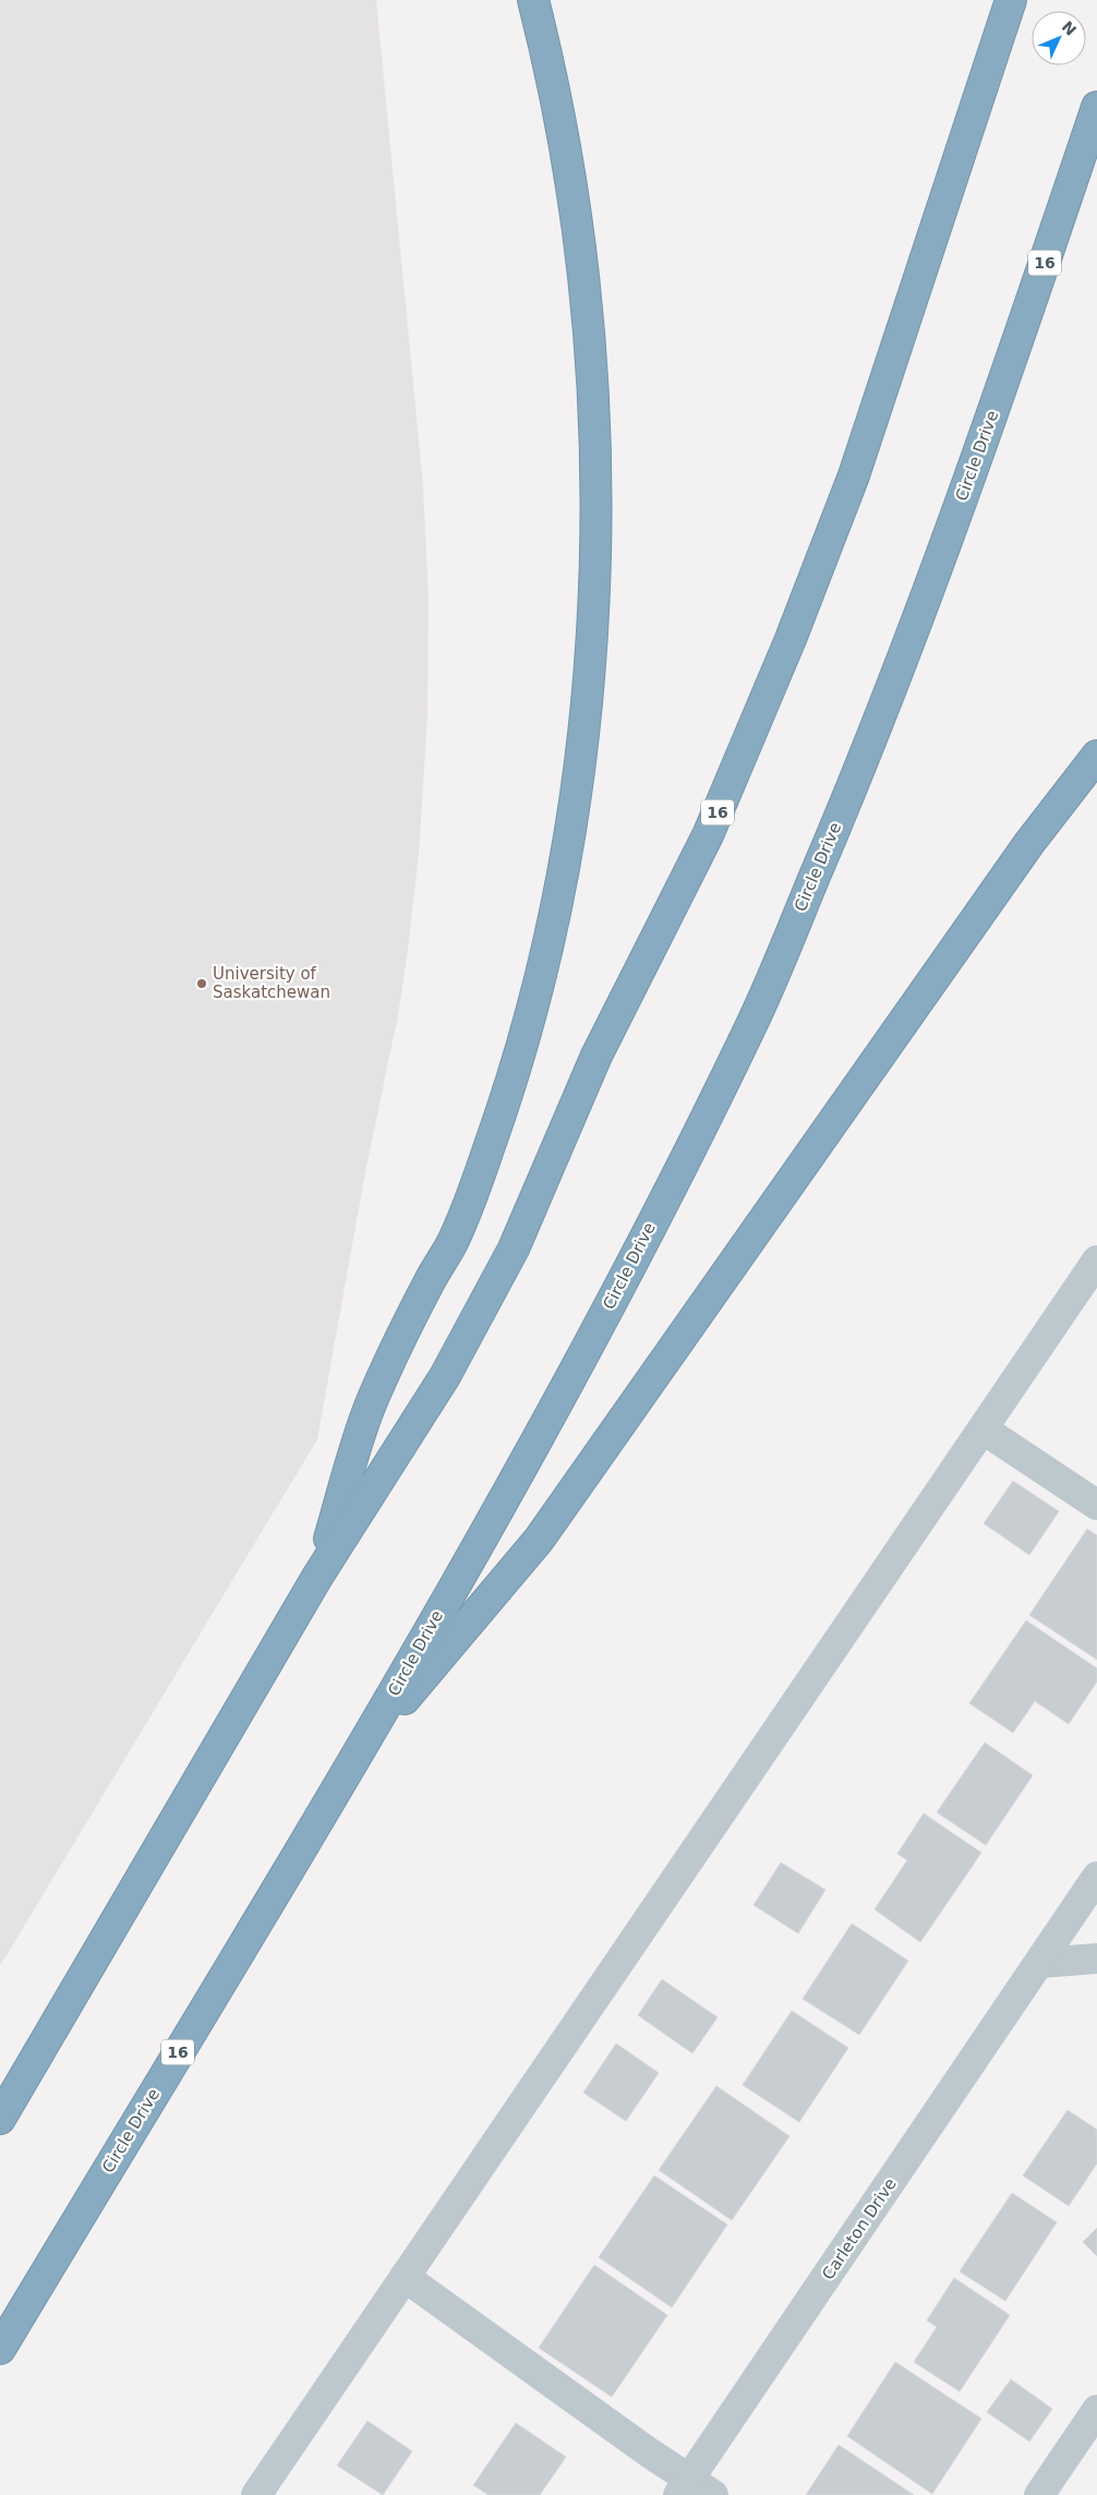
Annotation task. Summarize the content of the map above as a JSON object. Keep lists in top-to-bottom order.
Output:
{
  "streets": {
    "highway": ["16", "Circle Drive"],
    "street": ["Carleton Drive"]
  },
  "places": ["University of Saskatchewan"],
  "north": "top right"
}
